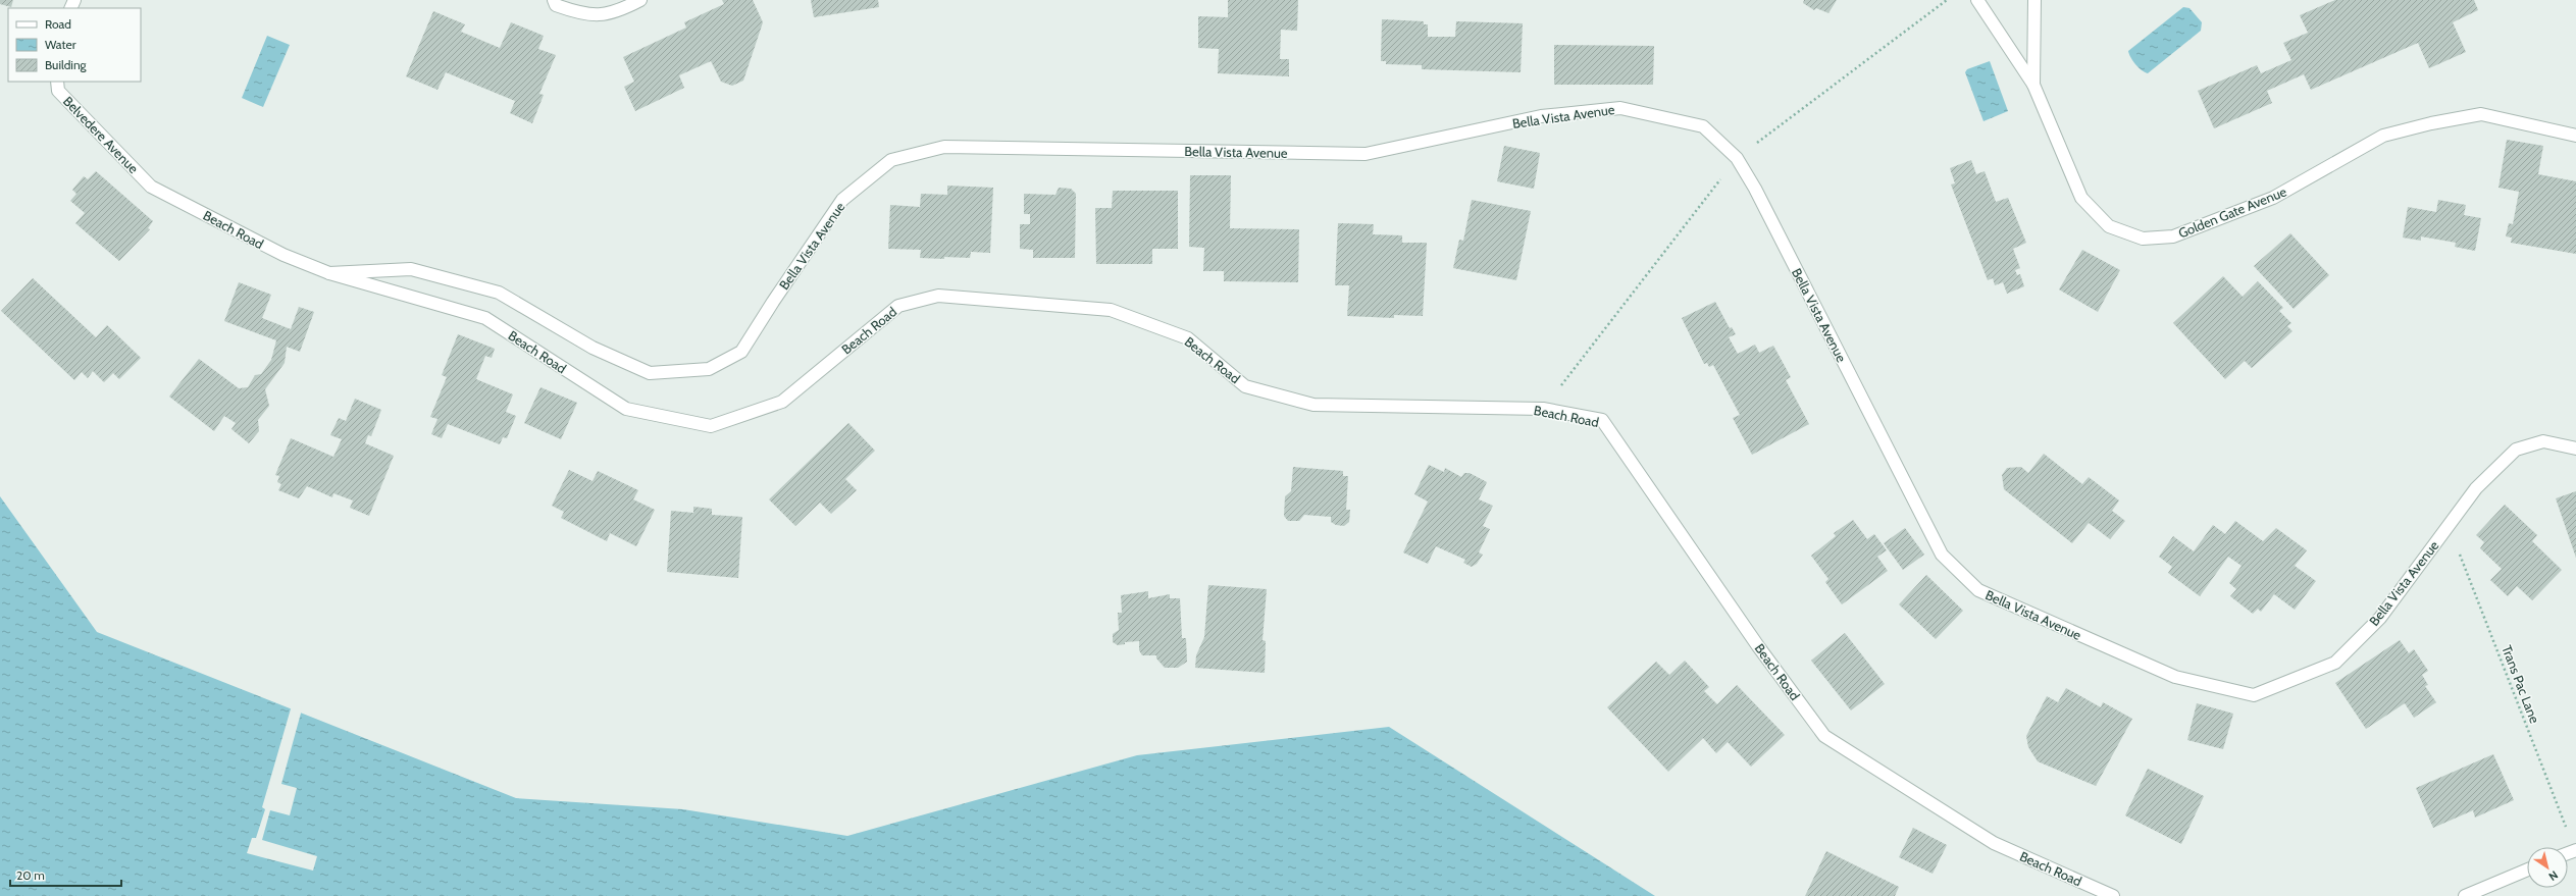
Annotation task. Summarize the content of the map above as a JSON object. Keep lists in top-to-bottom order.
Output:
{
  "streets": {
    "street": [
      "Bella Vista Avenue",
      "Belvedere Avenue",
      "Golden Gate Avenue",
      "Beach Road"
    ],
    "path": ["Trans Pac Lane"]
  },
  "crossings": [
    ["Bella Vista Avenue", "Beach Road"],
    ["Bella Vista Avenue", "Trans Pac Lane"],
    ["Belvedere Avenue", "Beach Road"]
  ],
  "legend": ["Road", "Water", "Building"],
  "scale_bar": "20 m",
  "north": "bottom right"
}
